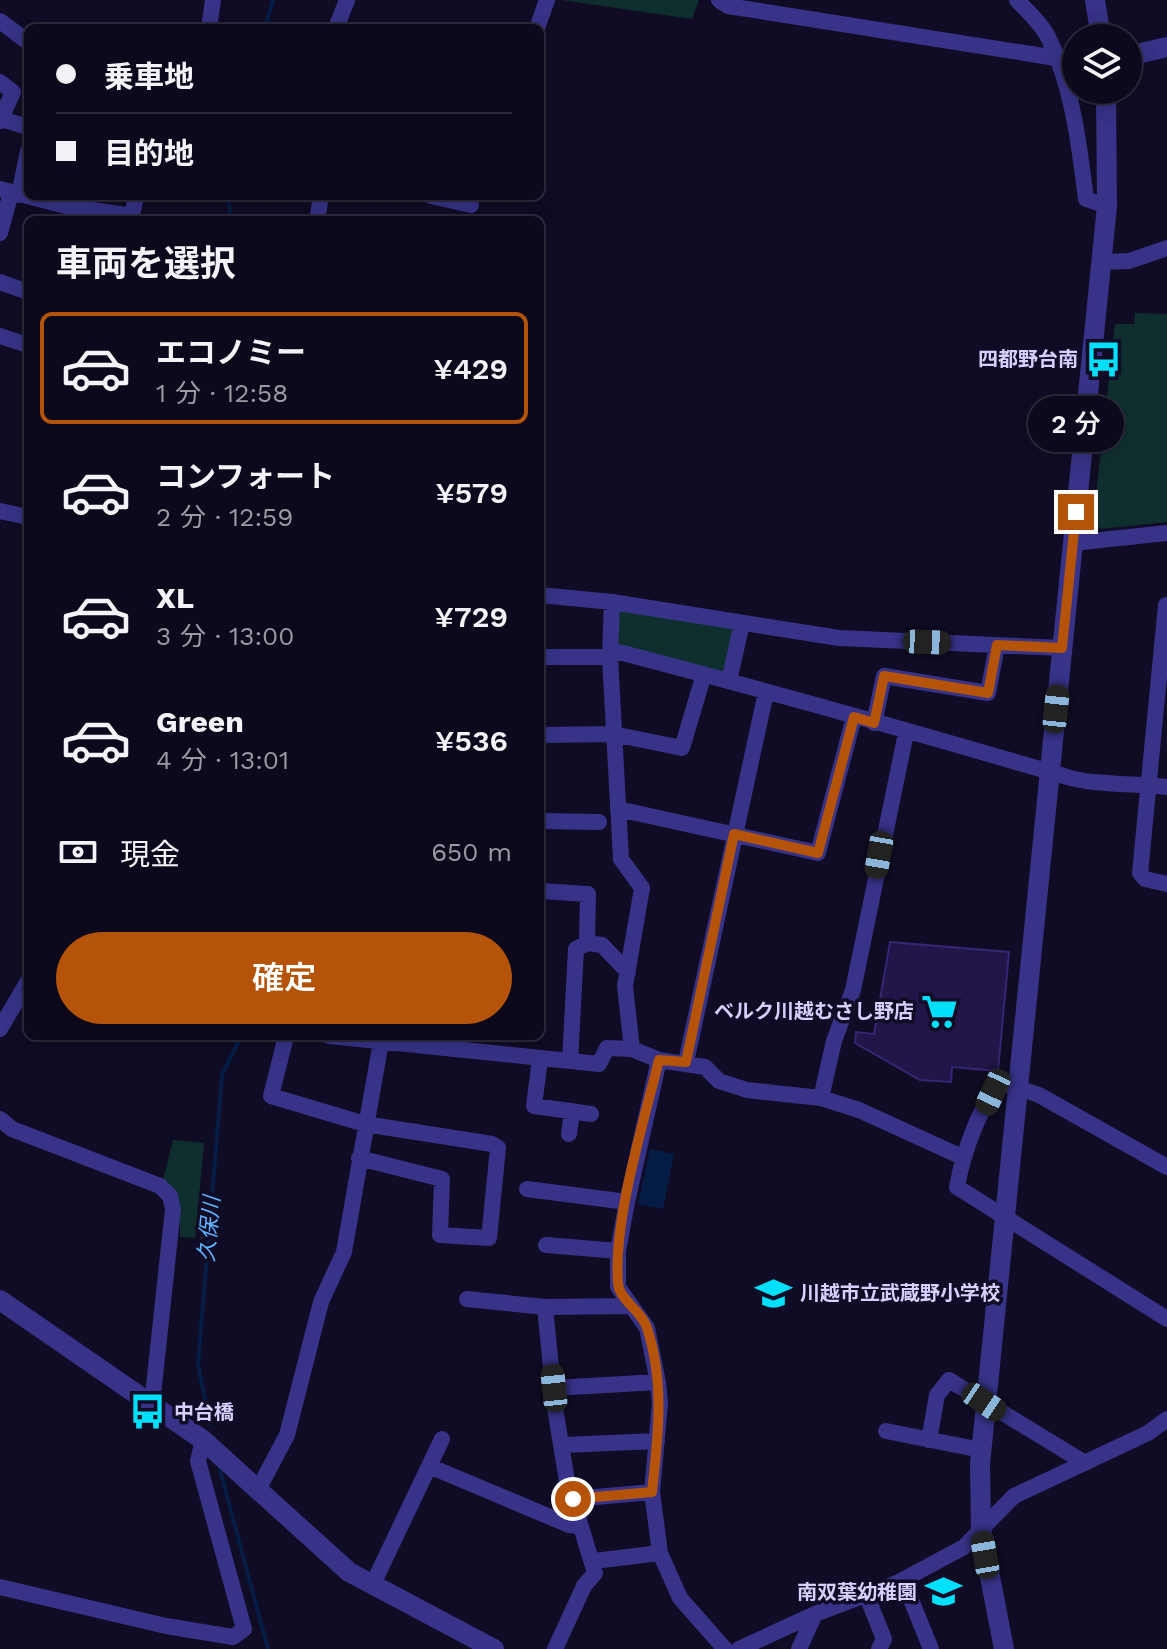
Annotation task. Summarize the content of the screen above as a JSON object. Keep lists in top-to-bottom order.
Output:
{
  "water": ["久保川"],
  "places": {
    "bus stop": ["四都野台南", "中台橋"],
    "supermarket": ["ベルク川越むさし野店"],
    "school or university": ["川越市立武蔵野小学校", "南双葉幼稚園"]
  },
  "page": {
    "banner": ["乗車地", "目的地"],
    "heading": "車両を選択",
    "list": [
      {
        "name": "エコノミー",
        "note": "1 分 · 12:58",
        "value": "¥429"
      },
      {
        "name": "コンフォート",
        "note": "2 分 · 12:59",
        "value": "¥579"
      },
      {
        "name": "XL",
        "note": "3 分 · 13:00",
        "value": "¥729"
      },
      {
        "name": "Green",
        "note": "4 分 · 13:01",
        "value": "¥536"
      }
    ],
    "bubble": "2 分",
    "pay": ["現金", "650 m"],
    "buttons": "確定"
  }
}
